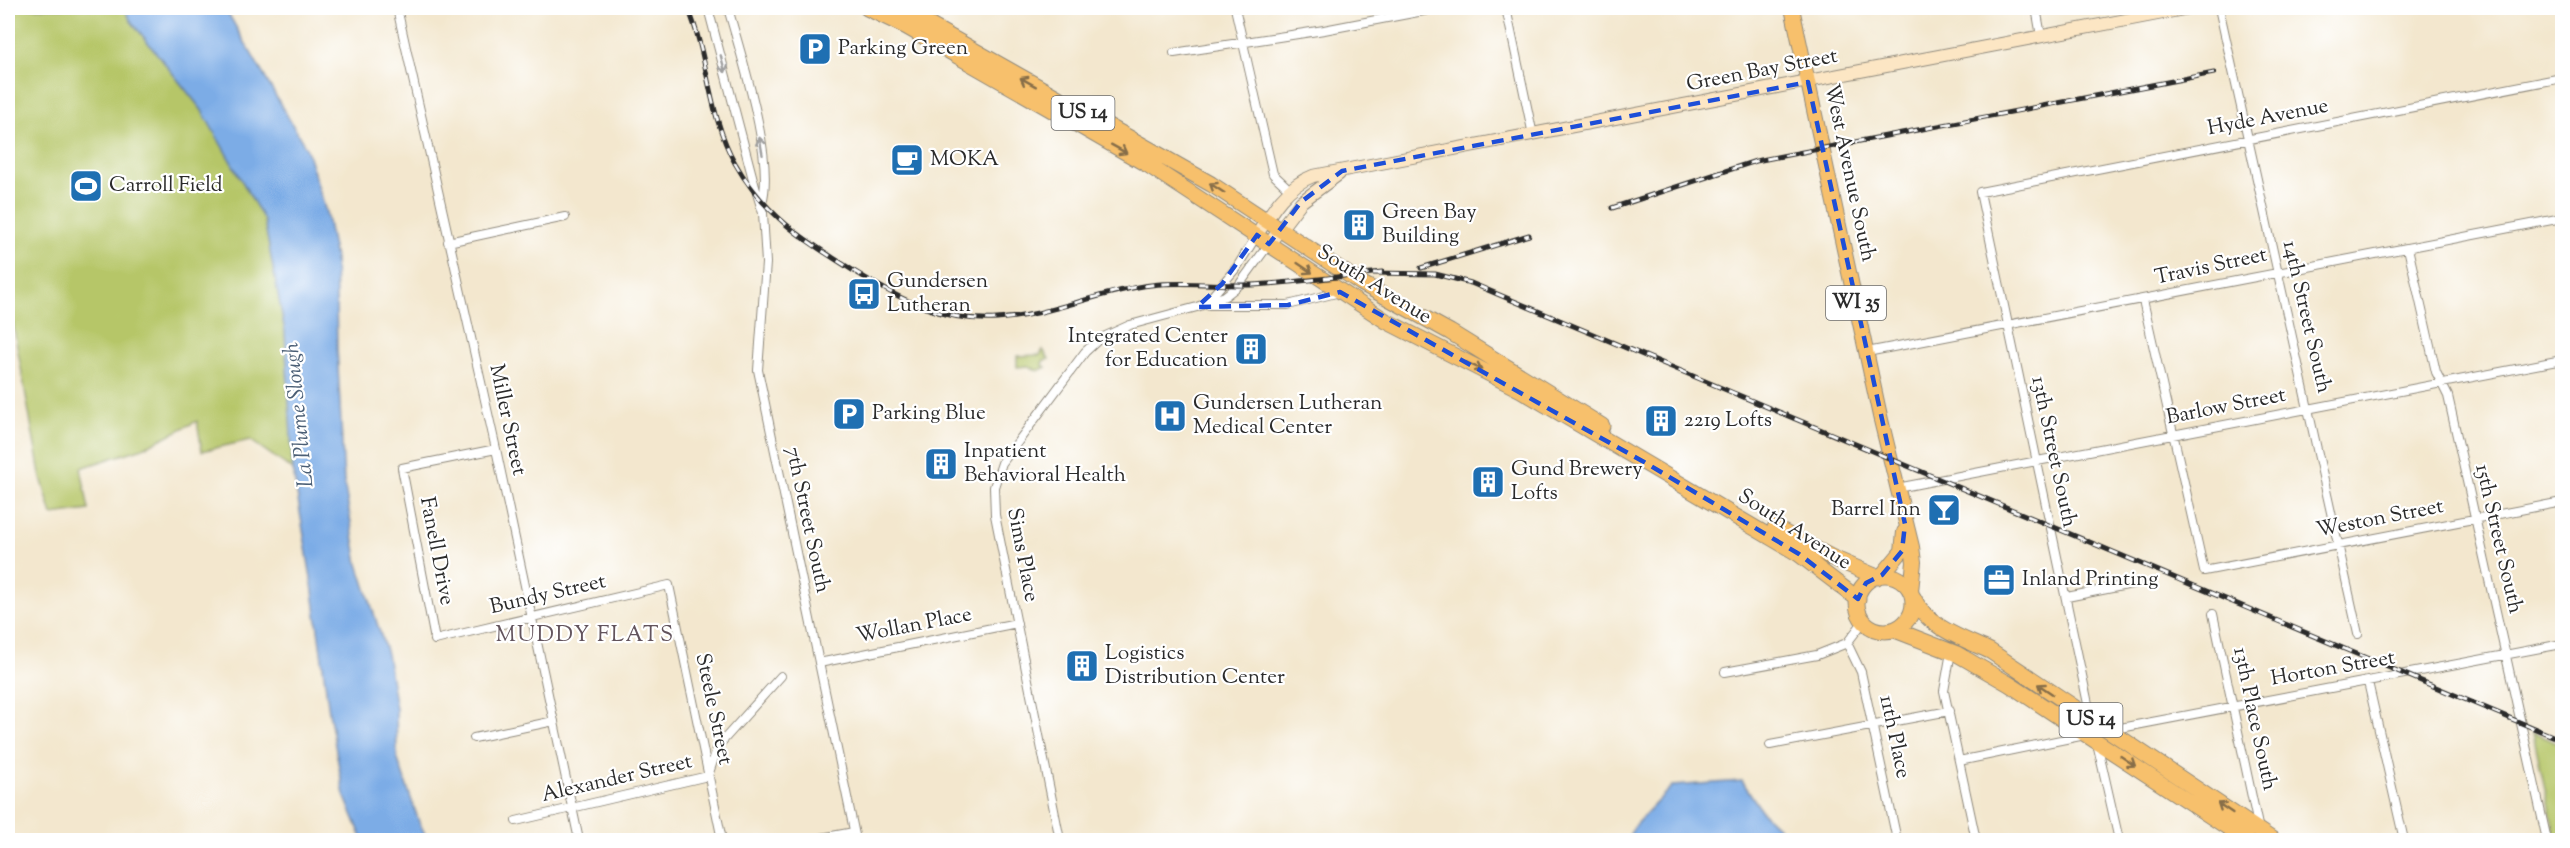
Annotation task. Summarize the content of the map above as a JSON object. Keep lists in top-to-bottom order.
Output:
{
  "streets": {
    "highway": ["US 14", "South Avenue"],
    "main road": ["West Avenue South", "WI 35"],
    "street": [
      "Green Bay Street",
      "Hyde Avenue",
      "Travis Street",
      "14th Street South",
      "Barlow Street",
      "Miller Street",
      "13th Street South",
      "Weston Street",
      "7th Street South",
      "15th Street South",
      "Fanell Drive",
      "Sims Place",
      "Bundy Street",
      "Wollan Place",
      "Horton Street",
      "Steele Street",
      "13th Place South",
      "11th Place",
      "Alexander Street"
    ]
  },
  "crossings": [
    ["Green Bay Street", "West Avenue South"],
    ["Green Bay Street", "South Avenue"],
    ["Green Bay Street", "Sims Place"],
    ["Hyde Avenue", "14th Street South"],
    ["Hyde Avenue", "13th Street South"],
    ["West Avenue South", "Travis Street"],
    ["West Avenue South", "South Avenue"],
    ["West Avenue South", "Barlow Street"],
    ["Travis Street", "14th Street South"],
    ["Travis Street", "13th Street South"],
    ["Travis Street", "15th Street South"],
    ["South Avenue", "13th Street South"],
    ["South Avenue", "Sims Place"],
    ["South Avenue", "Horton Street"],
    ["South Avenue", "13th Place South"],
    ["14th Street South", "Barlow Street"],
    ["14th Street South", "Weston Street"],
    ["Barlow Street", "13th Street South"],
    ["Barlow Street", "Weston Street"],
    ["Barlow Street", "15th Street South"],
    ["Miller Street", "Fanell Drive"],
    ["Miller Street", "Bundy Street"],
    ["Miller Street", "Alexander Street"],
    ["Weston Street", "15th Street South"],
    ["7th Street South", "Wollan Place"],
    ["15th Street South", "Horton Street"],
    ["Fanell Drive", "Bundy Street"],
    ["Sims Place", "Wollan Place"],
    ["Bundy Street", "Steele Street"],
    ["Horton Street", "13th Place South"],
    ["Steele Street", "Alexander Street"]
  ],
  "districts": ["MUDDY FLATS"],
  "water": ["La Plume Slough"],
  "places": {
    "parking": ["Parking Green", "Parking Blue"],
    "cafe": ["MOKA"],
    "sports": ["Carroll Field"],
    "building": [
      "Green Bay Building",
      "Integrated Center for Education",
      "2219 Lofts",
      "Inpatient Behavioral Health",
      "Gund Brewery Lofts",
      "Logistics Distribution Center"
    ],
    "bus stop": ["Gundersen Lutheran"],
    "hospital": ["Gundersen Lutheran Medical Center"],
    "bar": ["Barrel Inn"],
    "office": ["Inland Printing"]
  }
}
